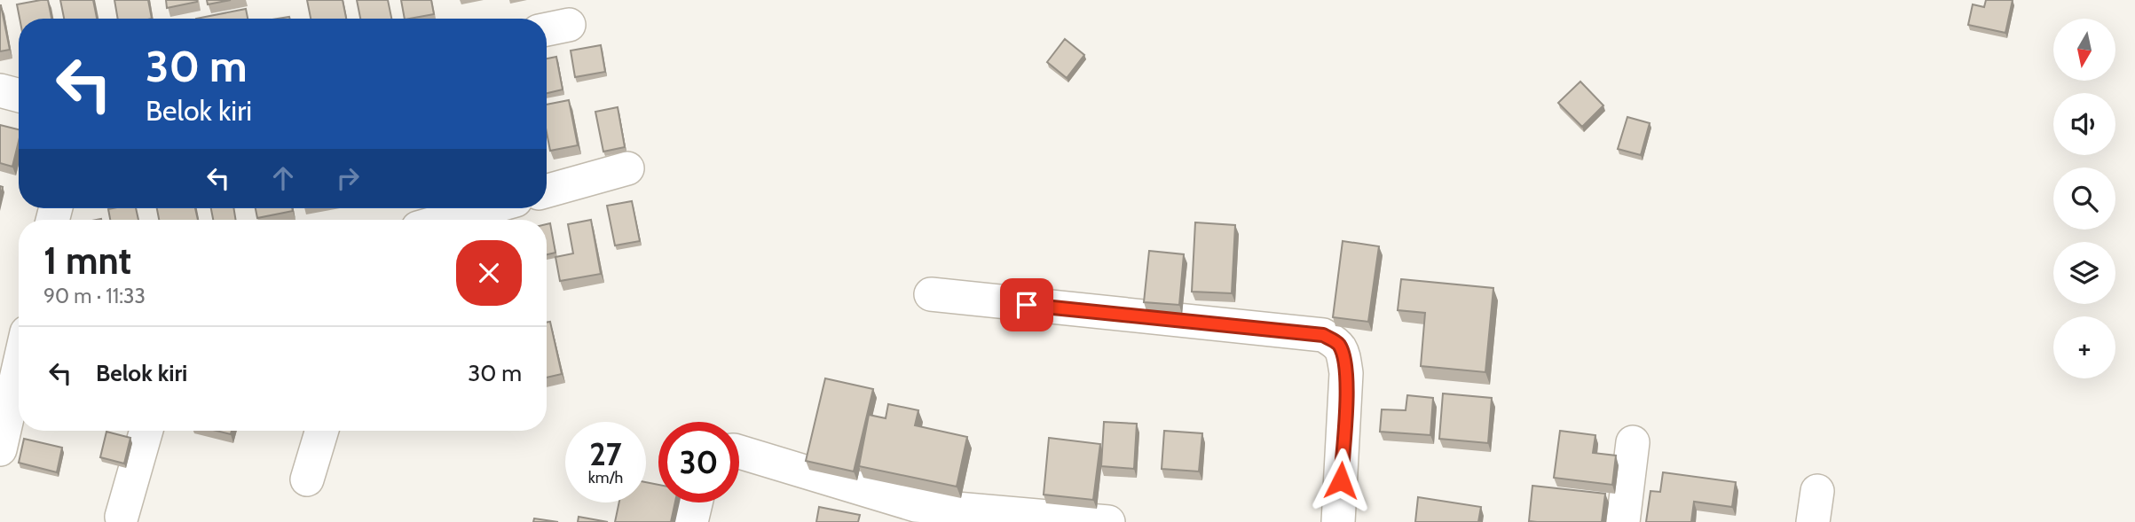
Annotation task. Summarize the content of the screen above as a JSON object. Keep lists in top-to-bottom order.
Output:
{
  "north": "bottom",
  "page": {
    "map_buttons": "+",
    "turn": ["30 m", "Belok kiri"],
    "heading": ["1 mnt", "90 m · 11:33"],
    "list": [
      {
        "name": "Belok kiri",
        "value": "30 m"
      }
    ],
    "speed": "27 km/h",
    "limit": "30"
  }
}
